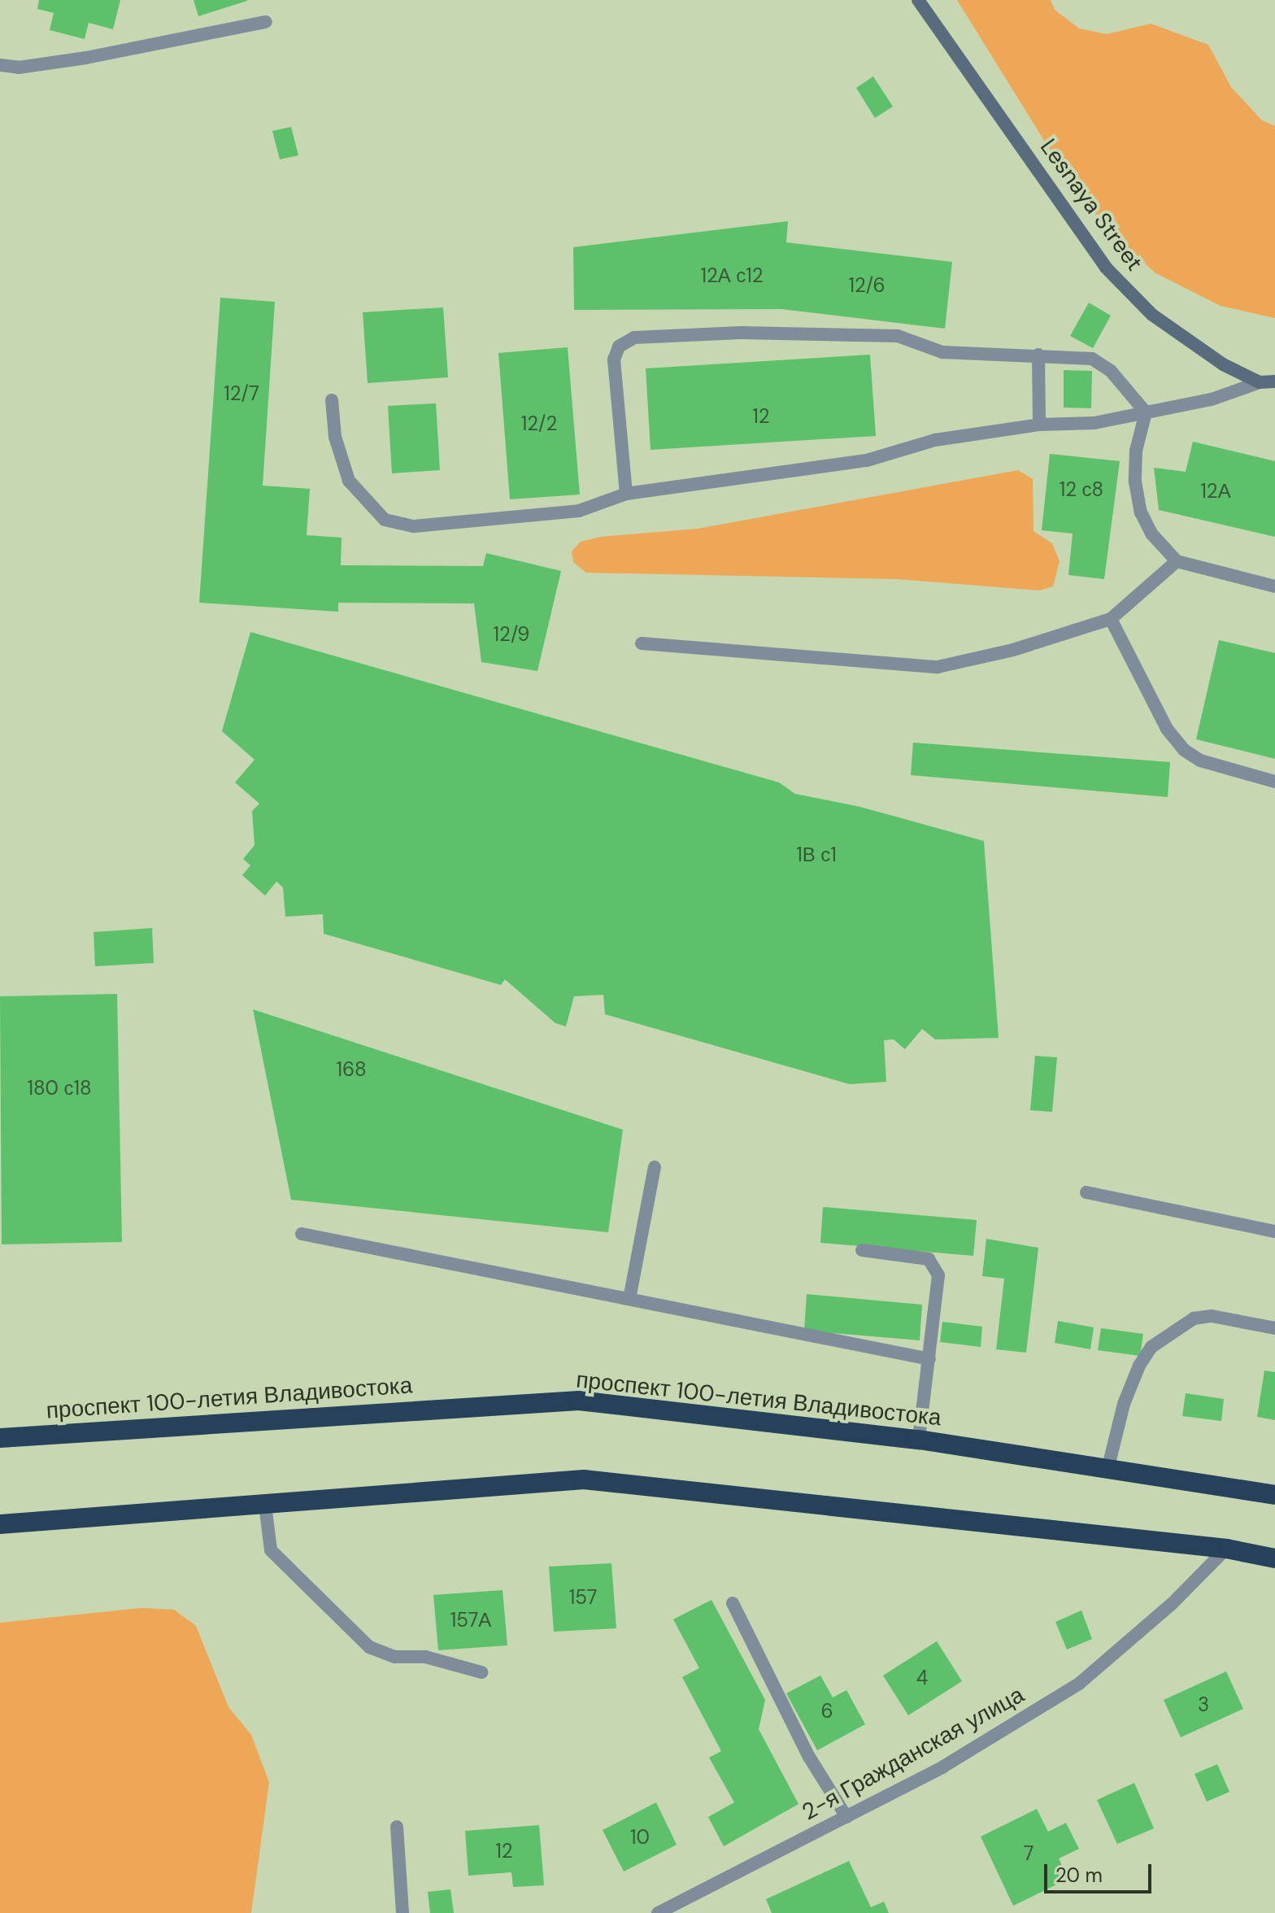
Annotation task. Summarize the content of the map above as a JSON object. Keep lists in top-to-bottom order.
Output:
{
  "streets": {
    "highway": ["проспект 100-летия Владивостока"],
    "main road": ["Lesnaya Street"],
    "street": ["2-я Гражданская улица"]
  },
  "house_numbers": [
    "12А с12",
    "12/6",
    "12/7",
    "12",
    "12/2",
    "12 с8",
    "12А",
    "12/9",
    "1В с1",
    "168",
    "180 с18",
    "157",
    "157А",
    "4",
    "3",
    "6",
    "10",
    "12",
    "7"
  ],
  "scale_bar": "20 m"
}
